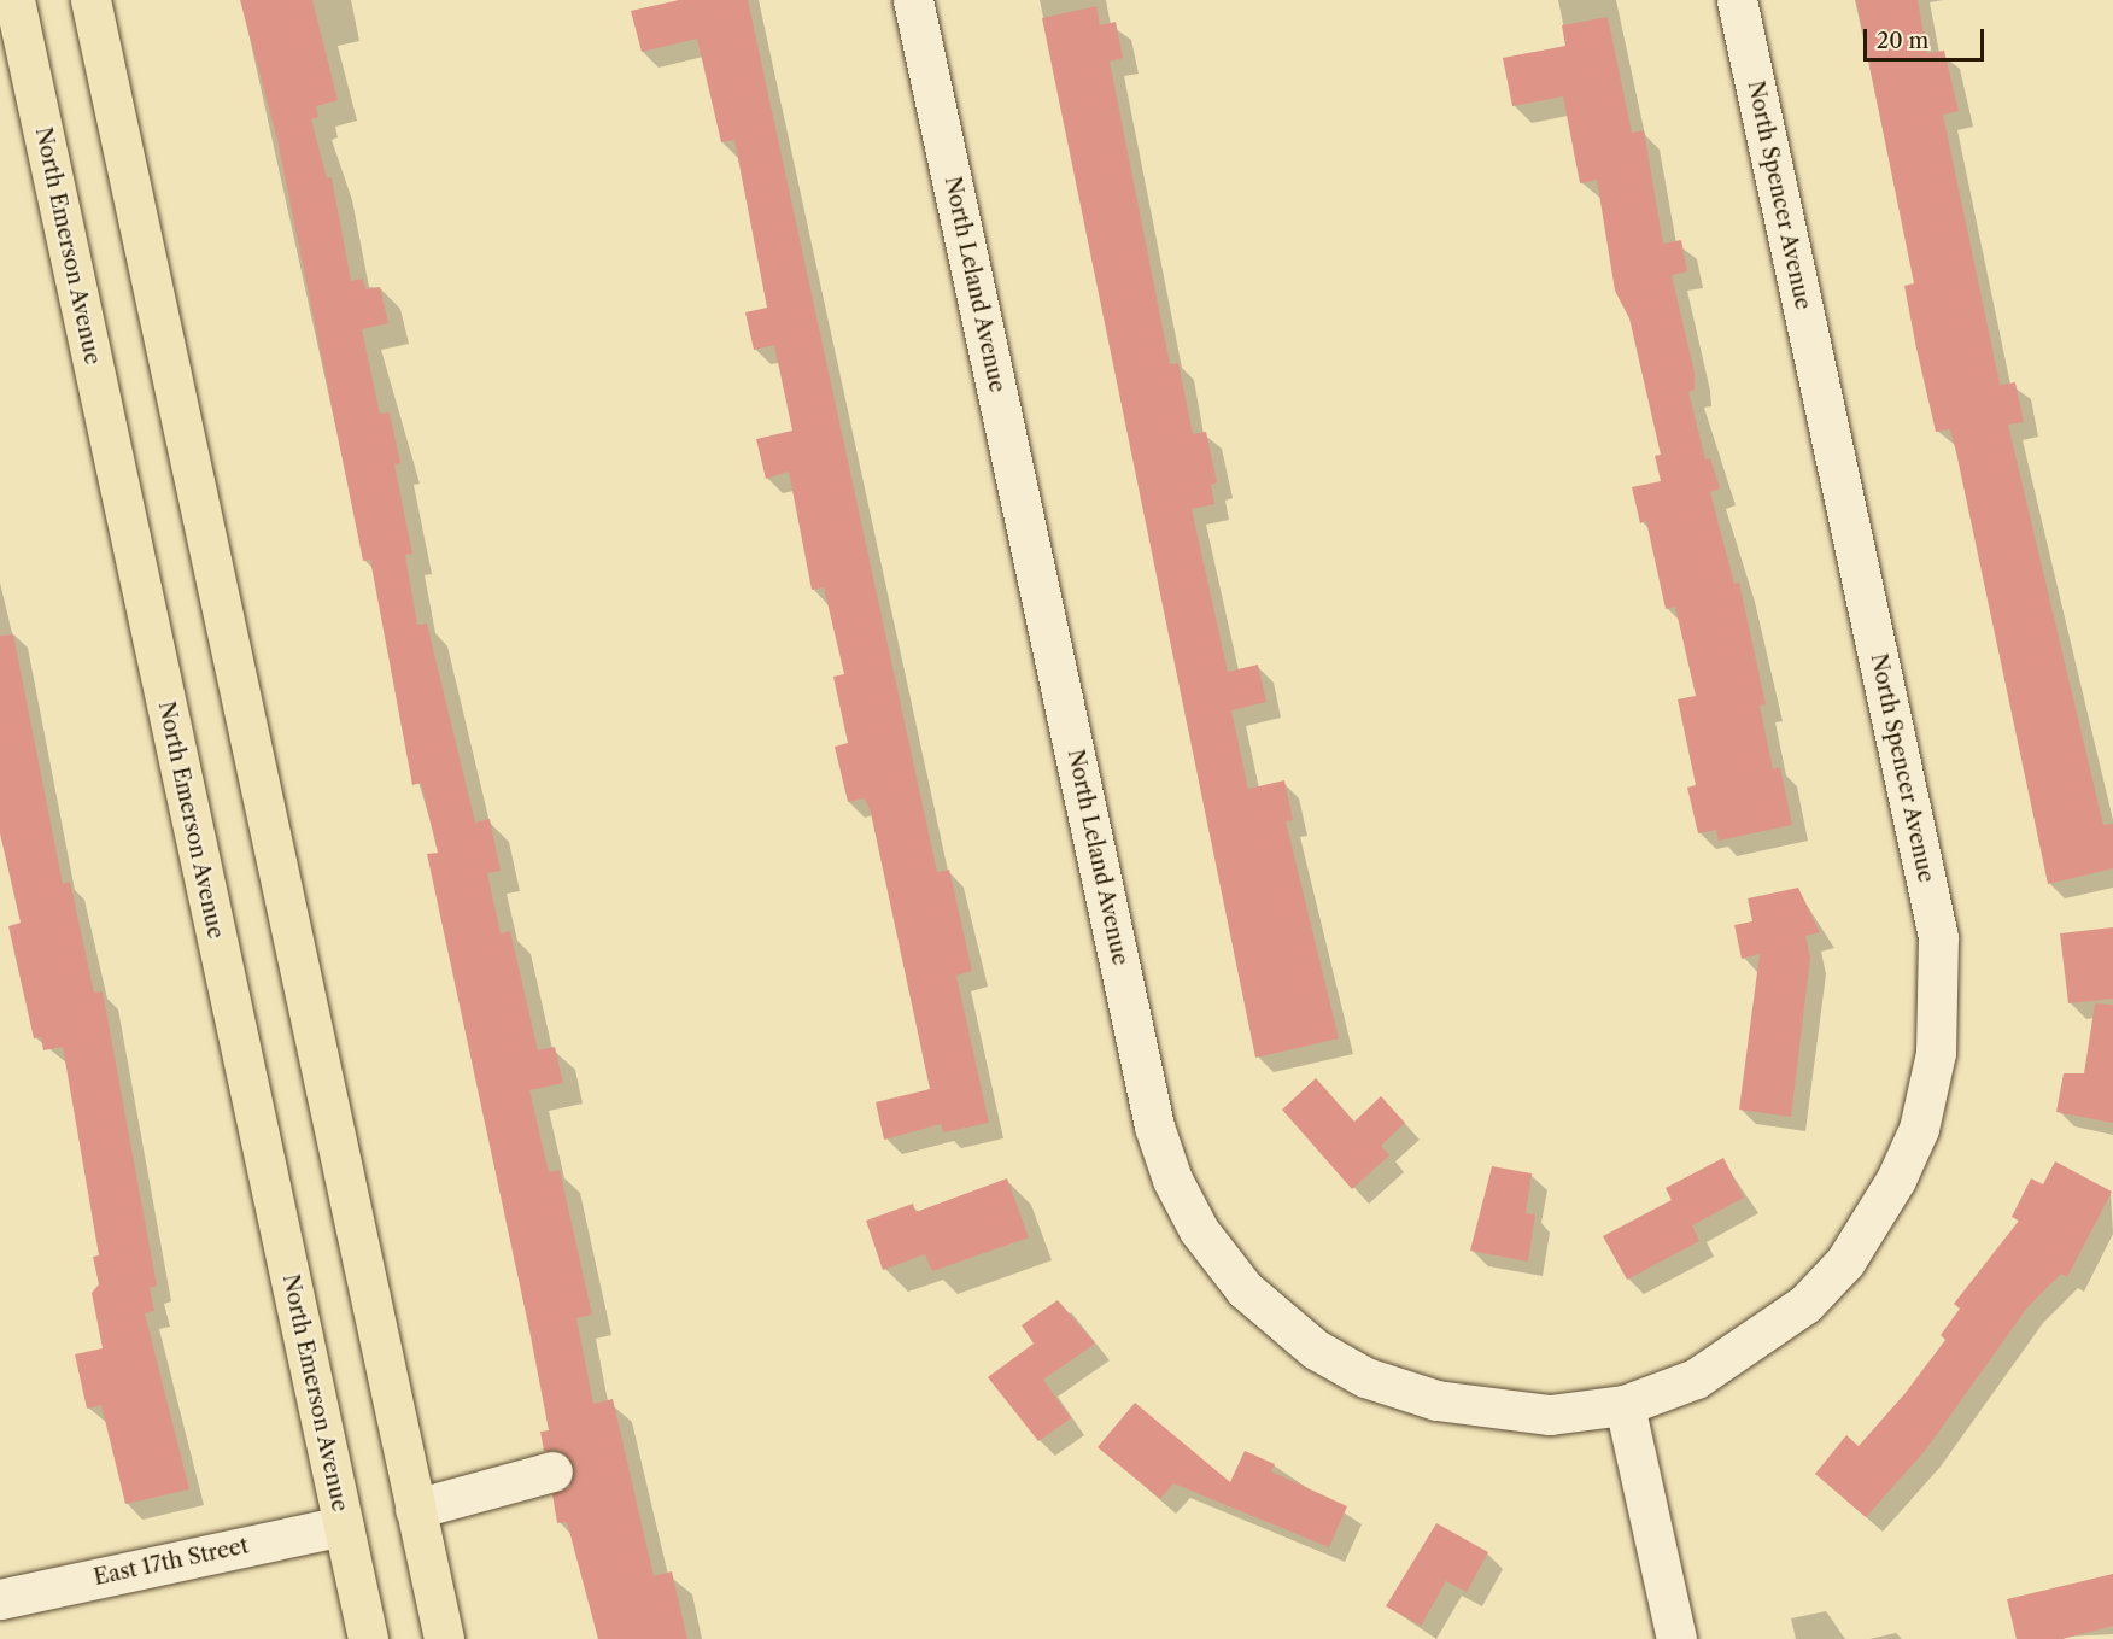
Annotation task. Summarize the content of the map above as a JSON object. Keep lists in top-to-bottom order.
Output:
{
  "streets": {
    "main road": ["North Emerson Avenue"],
    "street": ["North Spencer Avenue", "North Leland Avenue", "East 17th Street"]
  },
  "crossings": [
    ["North Spencer Avenue", "North Leland Avenue"],
    ["North Emerson Avenue", "East 17th Street"]
  ],
  "scale_bar": "20 m"
}
